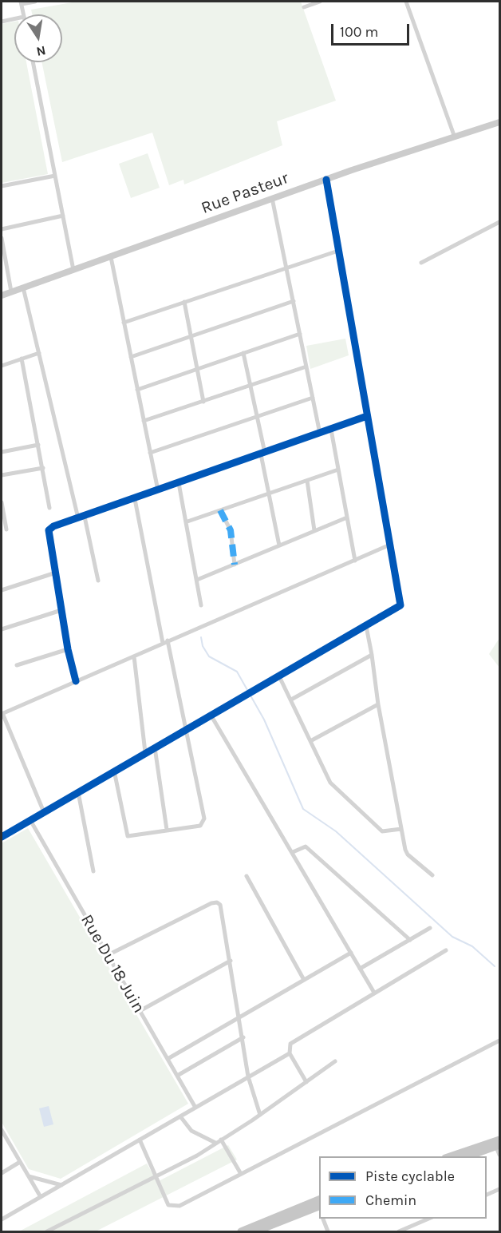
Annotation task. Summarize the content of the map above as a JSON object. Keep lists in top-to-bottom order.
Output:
{
  "streets": {
    "main road": ["Rue Pasteur"],
    "street": ["Rue Du 18 Juin"]
  },
  "legend": ["Piste cyclable", "Chemin"],
  "scale_bar": "100 m",
  "north": "bottom"
}
